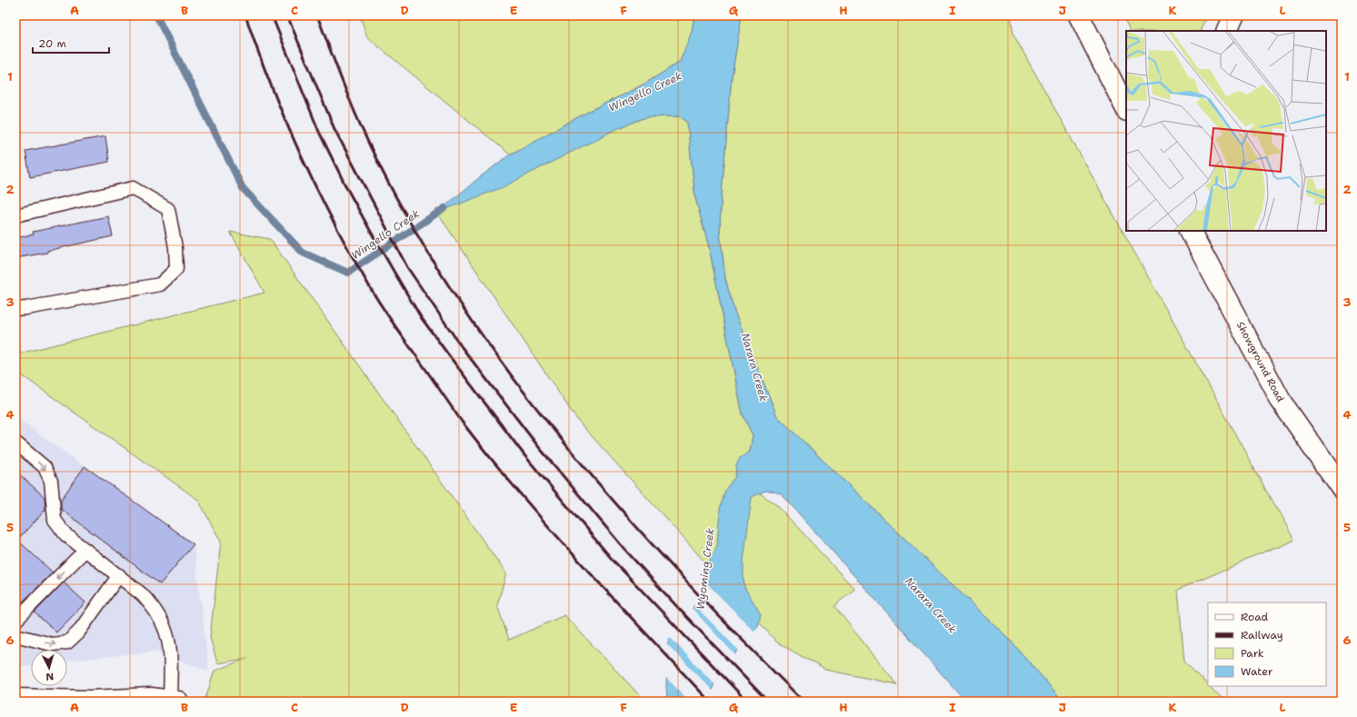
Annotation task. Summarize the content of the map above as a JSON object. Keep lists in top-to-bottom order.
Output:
{
  "streets": {
    "street": ["Showground Road"]
  },
  "water": ["Wingello Creek", "Narara Creek", "Wyoming Creek"],
  "legend": [
    "Road",
    "Railway",
    "Park",
    "Water"
  ],
  "scale_bar": "20 m",
  "north": "bottom",
  "grid": {
    "columns": [
      "A",
      "B",
      "C",
      "D",
      "E",
      "F",
      "G",
      "H",
      "I",
      "J",
      "K",
      "L"
    ],
    "rows": [
      "1",
      "2",
      "3",
      "4",
      "5",
      "6"
    ]
  }
}
